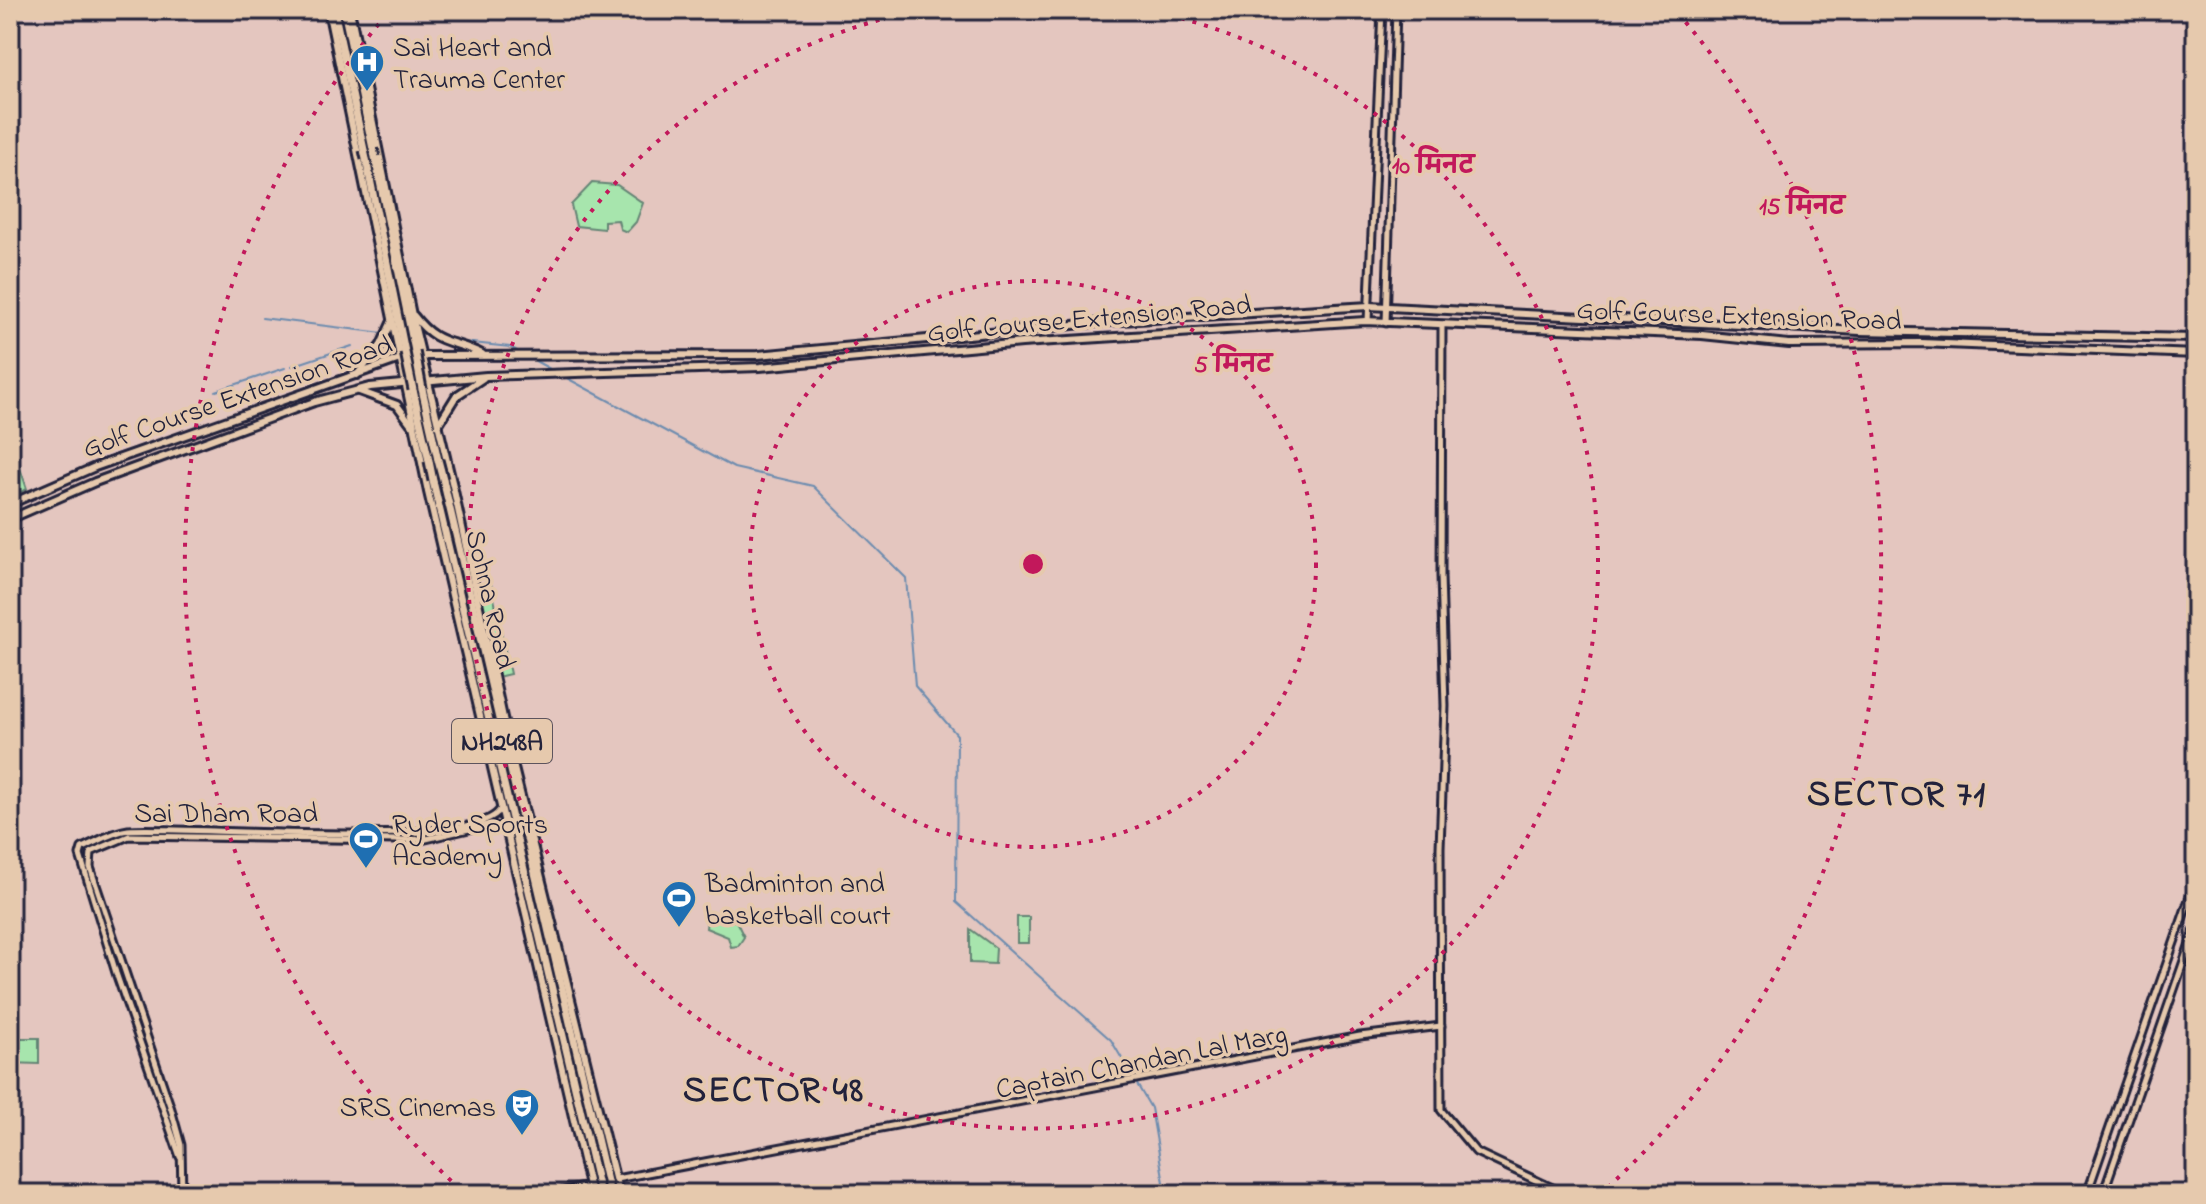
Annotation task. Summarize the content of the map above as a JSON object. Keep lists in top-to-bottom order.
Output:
{
  "streets": {
    "highway": ["Sohna Road", "NH248A"],
    "main road": ["Golf Course Extension Road"],
    "street": ["Sai Dham Road", "Captain Chandan Lal Marg"]
  },
  "crossings": [
    ["Golf Course Extension Road", "Sohna Road"]
  ],
  "districts": ["SECTOR 71", "SECTOR 48"],
  "places": {
    "hospital": ["Sai Heart and Trauma Center"],
    "sports": ["Ryder Sports Academy", "Badminton and basketball court"],
    "theatre": ["SRS Cinemas"]
  },
  "rings": ["10 मिनट", "15 मिनट", "5 मिनट"]
}
